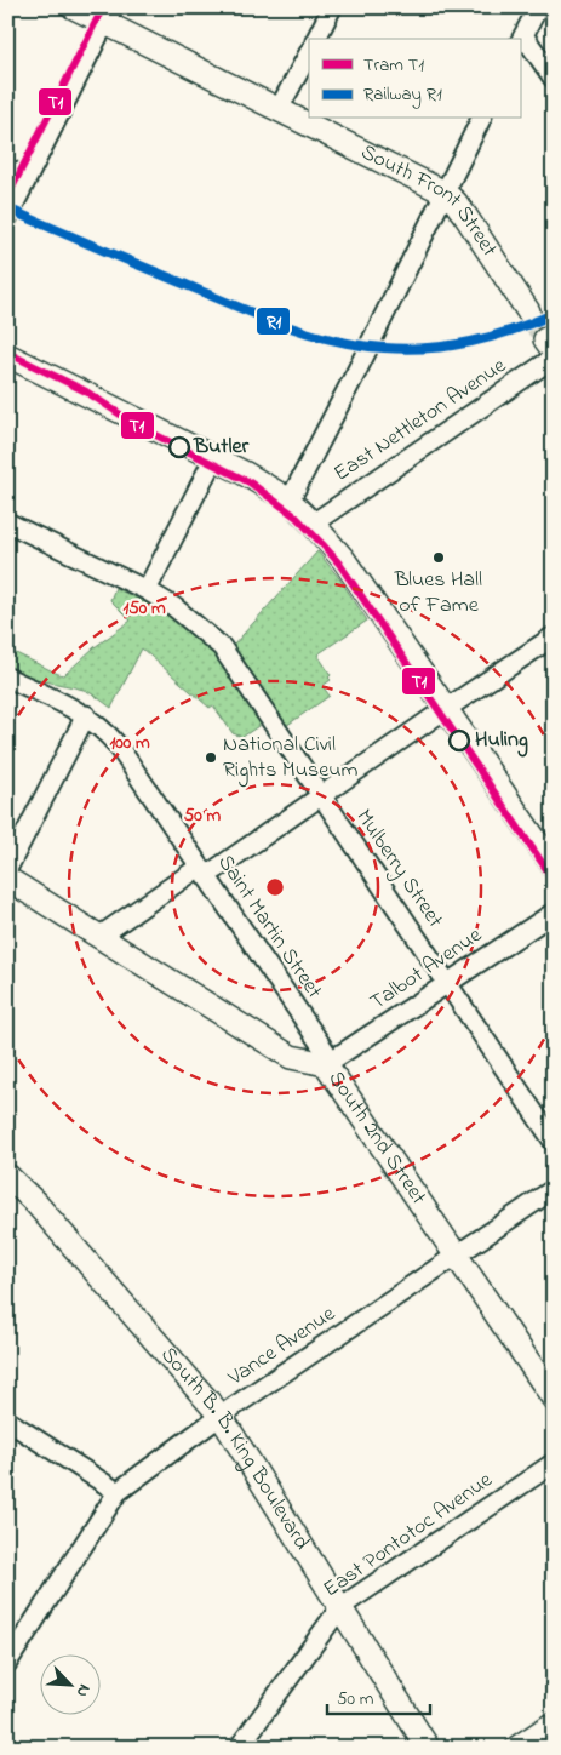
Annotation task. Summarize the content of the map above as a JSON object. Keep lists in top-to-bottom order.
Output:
{
  "streets": {
    "main road": ["South Front Street", "South 2nd Street", "South B. B. King Boulevard"],
    "street": [
      "East Nettleton Avenue",
      "Mulberry Street",
      "Saint Martin Street",
      "Talbot Avenue",
      "Vance Avenue",
      "East Pontotoc Avenue"
    ]
  },
  "crossings": [
    ["Mulberry Street", "Talbot Avenue"],
    ["Saint Martin Street", "Talbot Avenue"],
    ["Saint Martin Street", "South 2nd Street"],
    ["Talbot Avenue", "South 2nd Street"],
    ["South 2nd Street", "Vance Avenue"],
    ["Vance Avenue", "South B. B. King Boulevard"],
    ["South B. B. King Boulevard", "East Pontotoc Avenue"]
  ],
  "places": [
    "Butler",
    "Blues Hall of Fame",
    "Huling",
    "National Civil Rights Museum"
  ],
  "lines": ["tram line T1", "rail line R1"],
  "legend": ["Tram T1", "Railway R1"],
  "scale_bar": "50 m",
  "north": "bottom right",
  "rings": ["150 m", "100 m", "50 m"]
}
